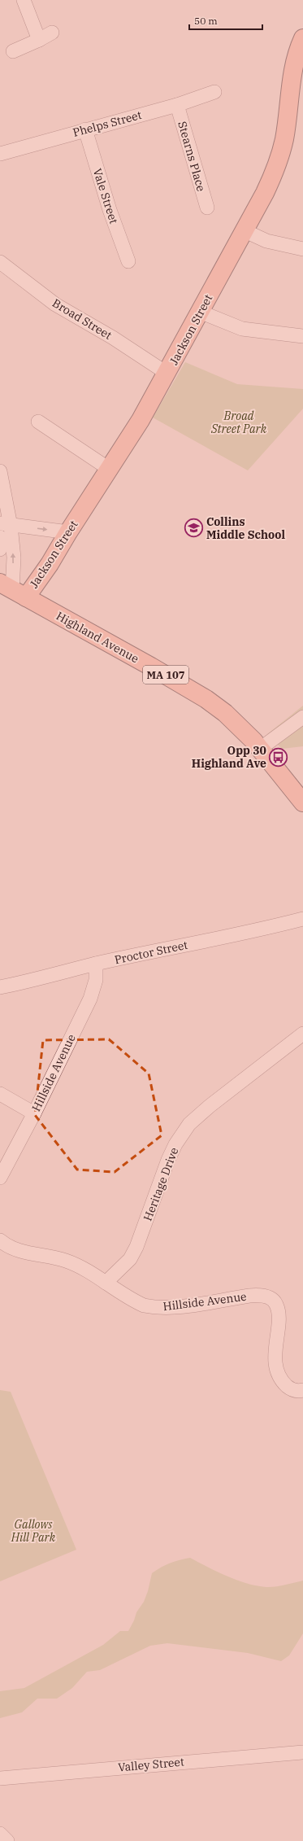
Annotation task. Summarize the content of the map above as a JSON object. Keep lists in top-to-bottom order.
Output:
{
  "streets": {
    "main road": ["Jackson Street", "Highland Avenue", "MA 107"],
    "street": [
      "Phelps Street",
      "Stearns Place",
      "Vale Street",
      "Broad Street",
      "Proctor Street",
      "Hillside Avenue",
      "Heritage Drive",
      "Valley Street"
    ]
  },
  "crossings": [
    ["Phelps Street", "Stearns Place"],
    ["Phelps Street", "Vale Street"],
    ["Broad Street", "Jackson Street"],
    ["Jackson Street", "Highland Avenue"],
    ["Proctor Street", "Hillside Avenue"],
    ["Hillside Avenue", "Heritage Drive"]
  ],
  "parks": ["Broad Street Park", "Gallows Hill Park"],
  "places": {
    "school or university": ["Collins Middle School"],
    "bus stop": ["Opp 30 Highland Ave"]
  },
  "scale_bar": "50 m"
}
